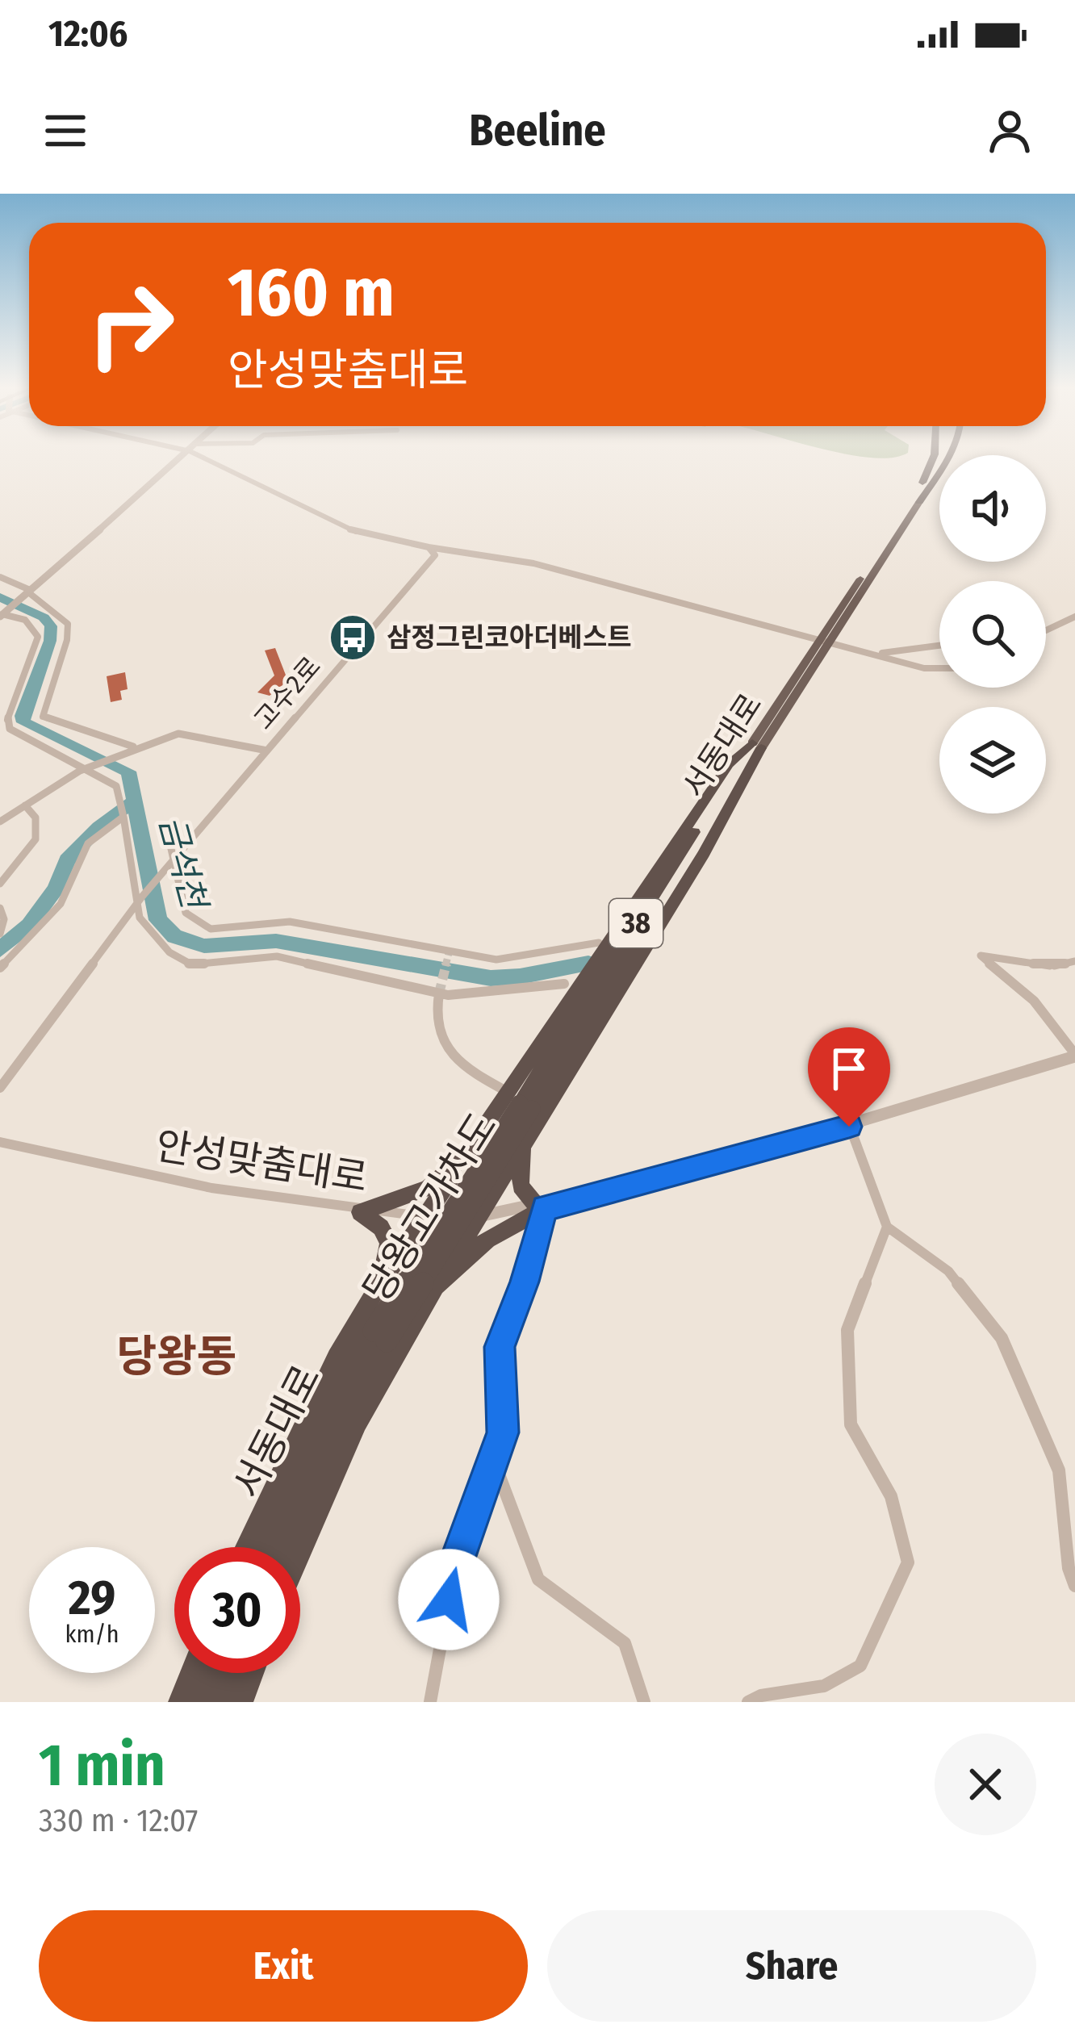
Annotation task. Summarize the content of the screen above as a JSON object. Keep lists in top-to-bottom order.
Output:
{
  "streets": {
    "highway": ["서동대로", "38", "당왕고가차도"],
    "street": ["고수2로", "안성맞춤대로"]
  },
  "crossings": [
    ["서동대로", "당왕고가차도"]
  ],
  "districts": ["당왕동"],
  "water": ["금석천"],
  "places": {
    "bus stop": ["삼정그린코아더베스트"]
  },
  "page": {
    "status": "12:06",
    "header": "Beeline",
    "turn": ["160 m", "안성맞춤대로"],
    "speed": "29 km/h",
    "limit": "30",
    "heading": ["1 min", "330 m · 12:07"],
    "buttons": ["Exit", "Share"]
  }
}
